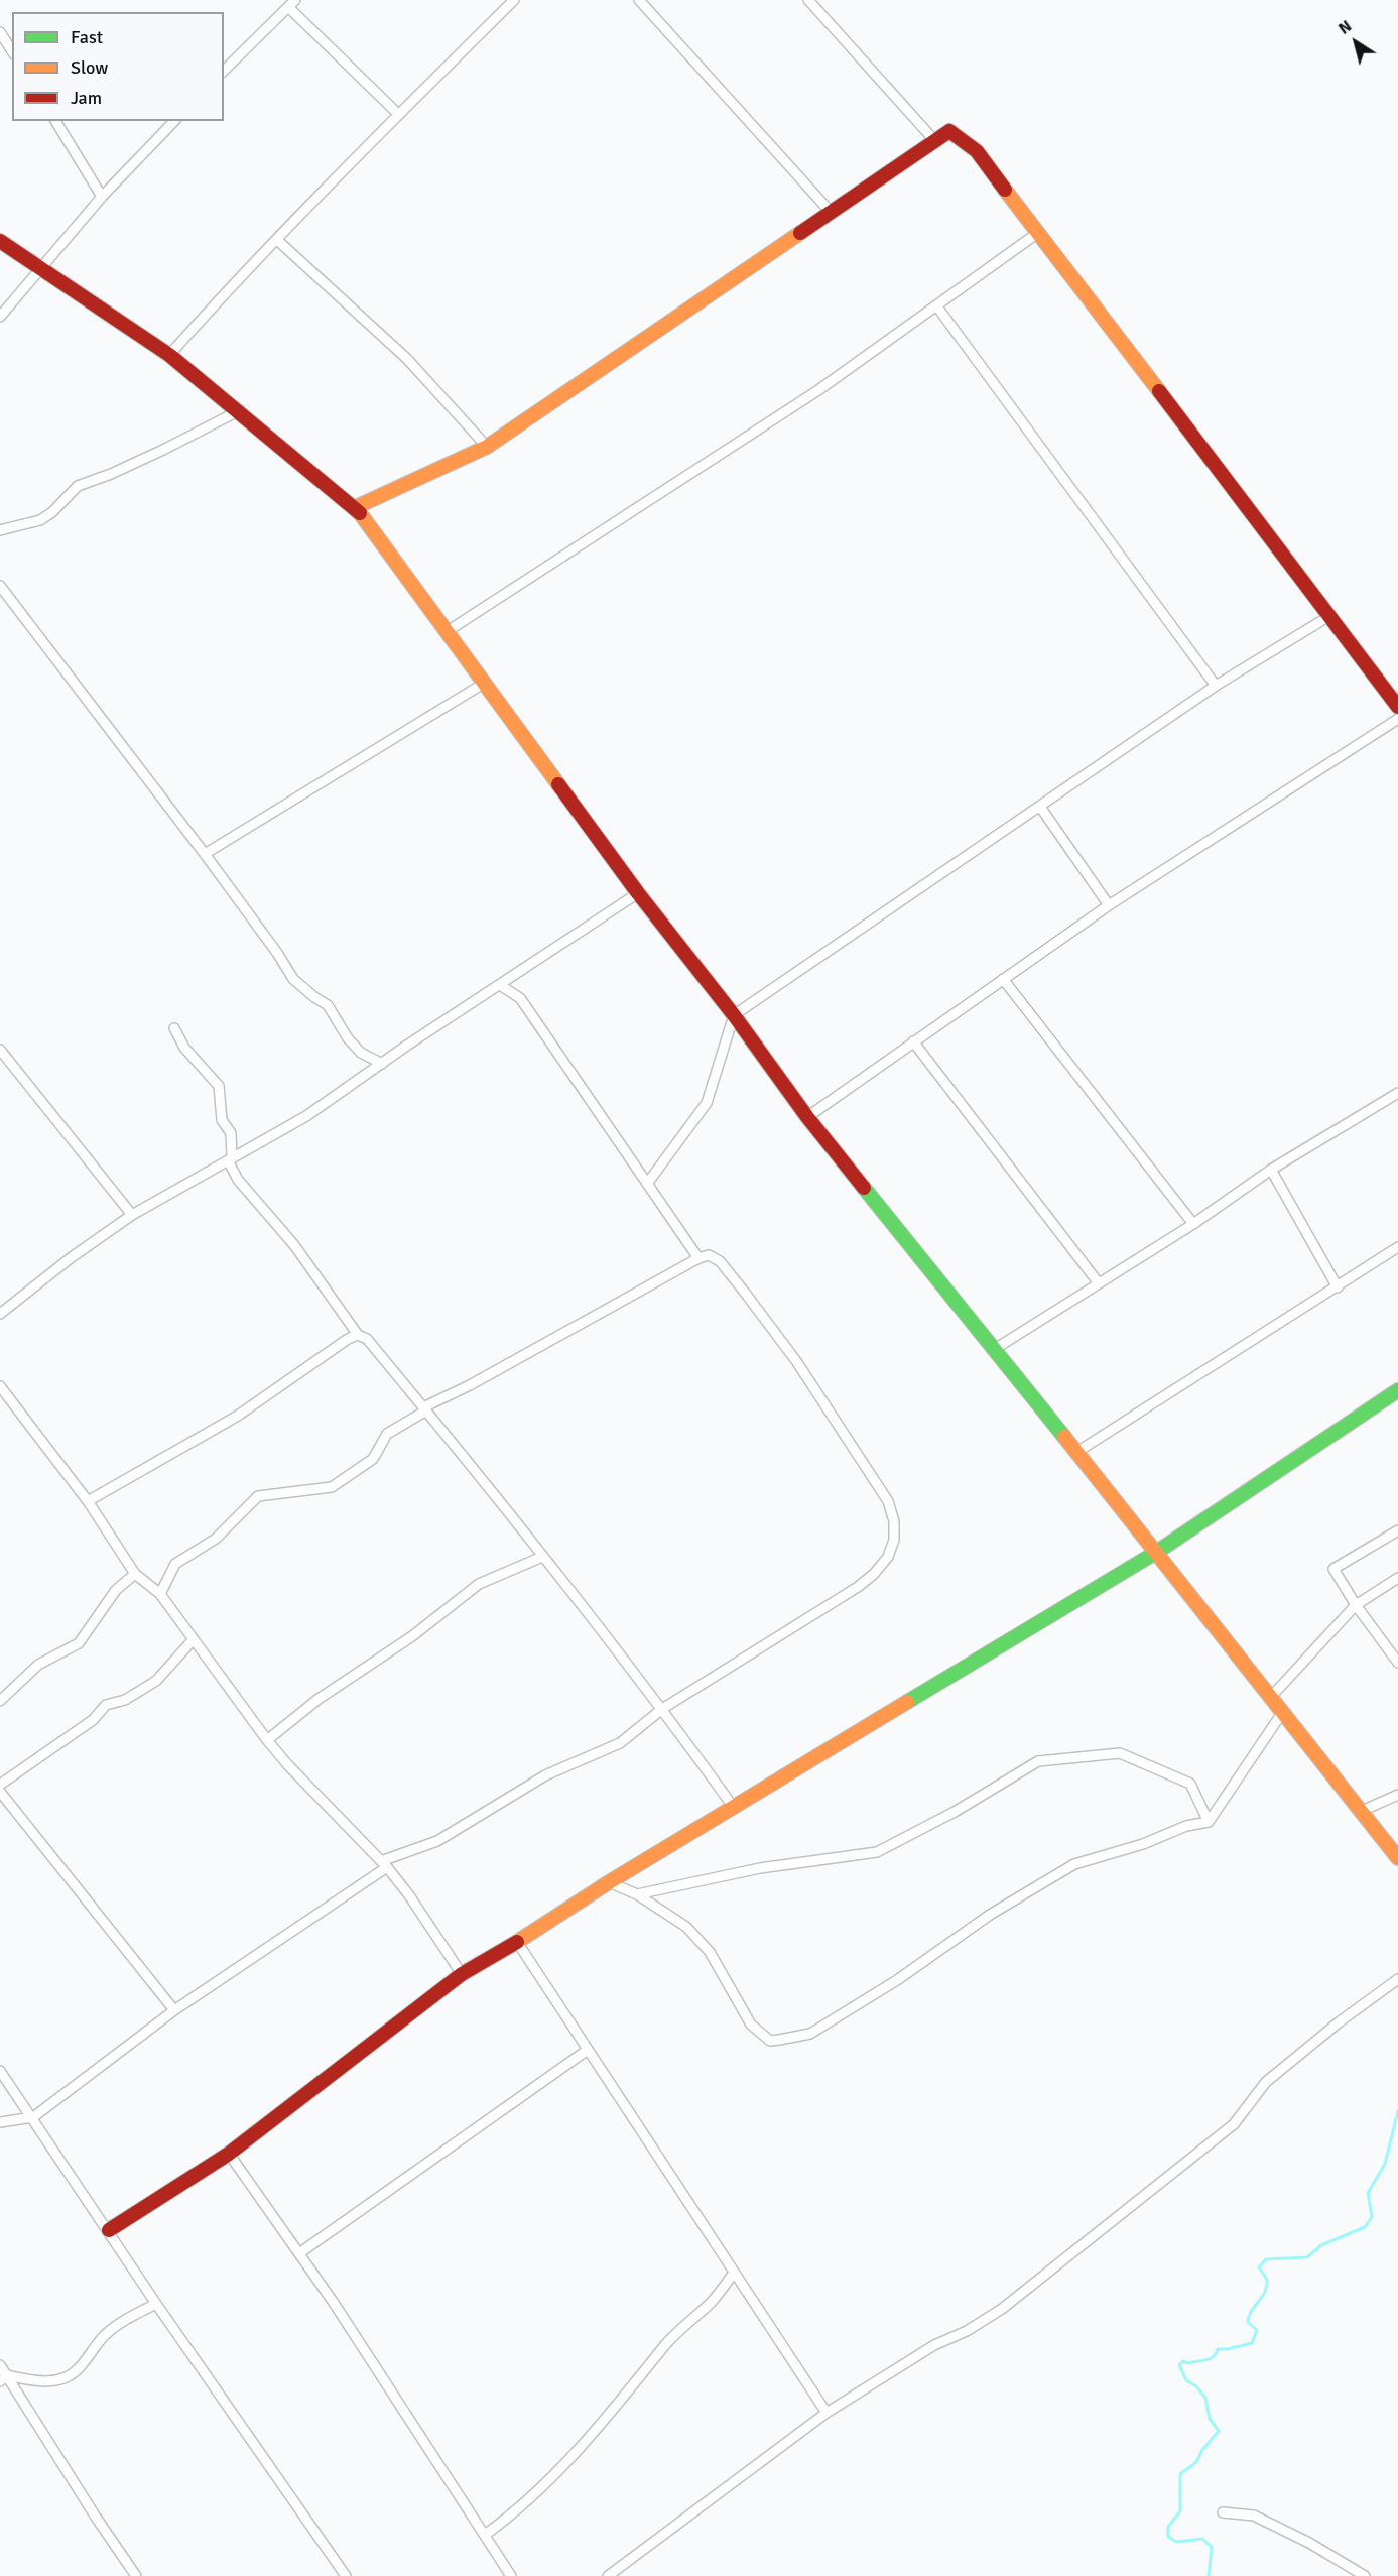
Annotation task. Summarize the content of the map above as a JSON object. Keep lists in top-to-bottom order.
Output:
{
  "legend": ["Fast", "Slow", "Jam"],
  "north": "top left"
}
